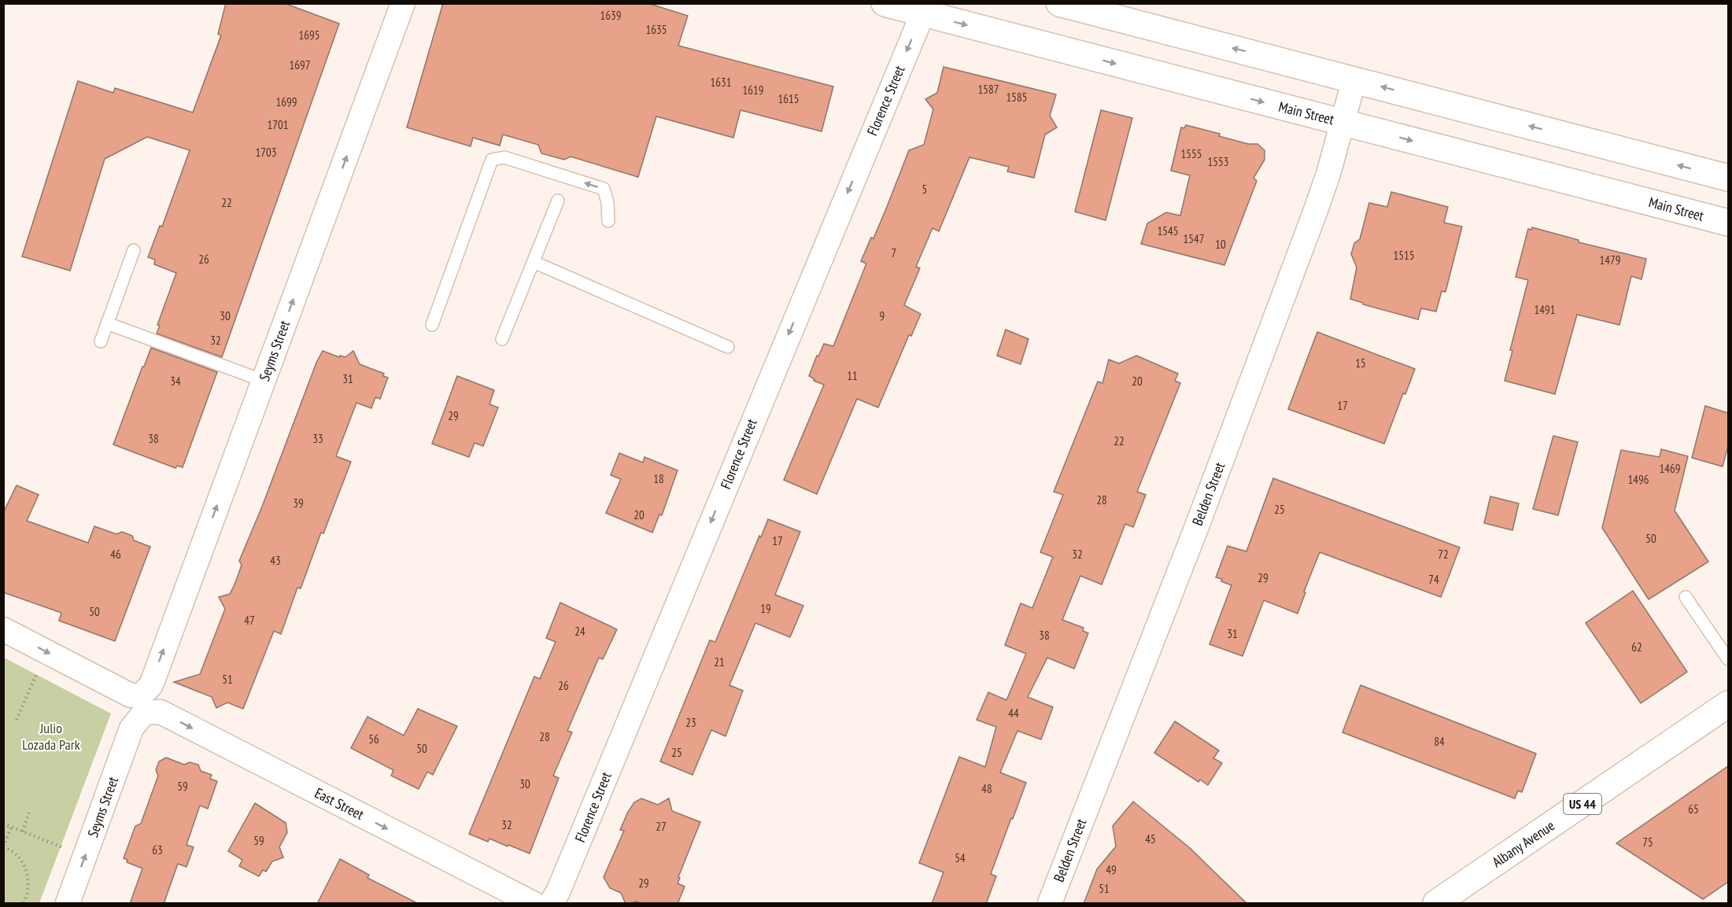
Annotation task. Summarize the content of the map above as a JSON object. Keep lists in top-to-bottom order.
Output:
{
  "streets": {
    "main road": ["Main Street", "US 44", "Albany Avenue"],
    "street": [
      "Florence Street",
      "Seyms Street",
      "Belden Street",
      "East Street"
    ]
  },
  "crossings": [
    ["Florence Street", "Main Street"],
    ["Main Street", "Belden Street"],
    ["Seyms Street", "East Street"]
  ],
  "one_way": ["Florence Street", "Seyms Street", "East Street"],
  "parks": ["Julio Lozada Park"],
  "house_numbers": [
    "1639",
    "1635",
    "1695",
    "1697",
    "1631",
    "1587",
    "1619",
    "1585",
    "1615",
    "1699",
    "1701",
    "1703",
    "1555",
    "1553",
    "5",
    "22",
    "1545",
    "1547",
    "10",
    "7",
    "1515",
    "26",
    "1479",
    "1491",
    "30",
    "9",
    "32",
    "15",
    "11",
    "31",
    "34",
    "20",
    "17",
    "29",
    "38",
    "33",
    "22",
    "1469",
    "18",
    "1496",
    "28",
    "39",
    "25",
    "20",
    "50",
    "17",
    "46",
    "32",
    "72",
    "43",
    "29",
    "74",
    "19",
    "50",
    "47",
    "24",
    "31",
    "38",
    "62",
    "21",
    "51",
    "26",
    "44",
    "23",
    "28",
    "56",
    "84",
    "50",
    "25",
    "30",
    "59",
    "48",
    "65",
    "32",
    "27",
    "45",
    "59",
    "75",
    "63",
    "54",
    "49",
    "29",
    "51"
  ]
}
